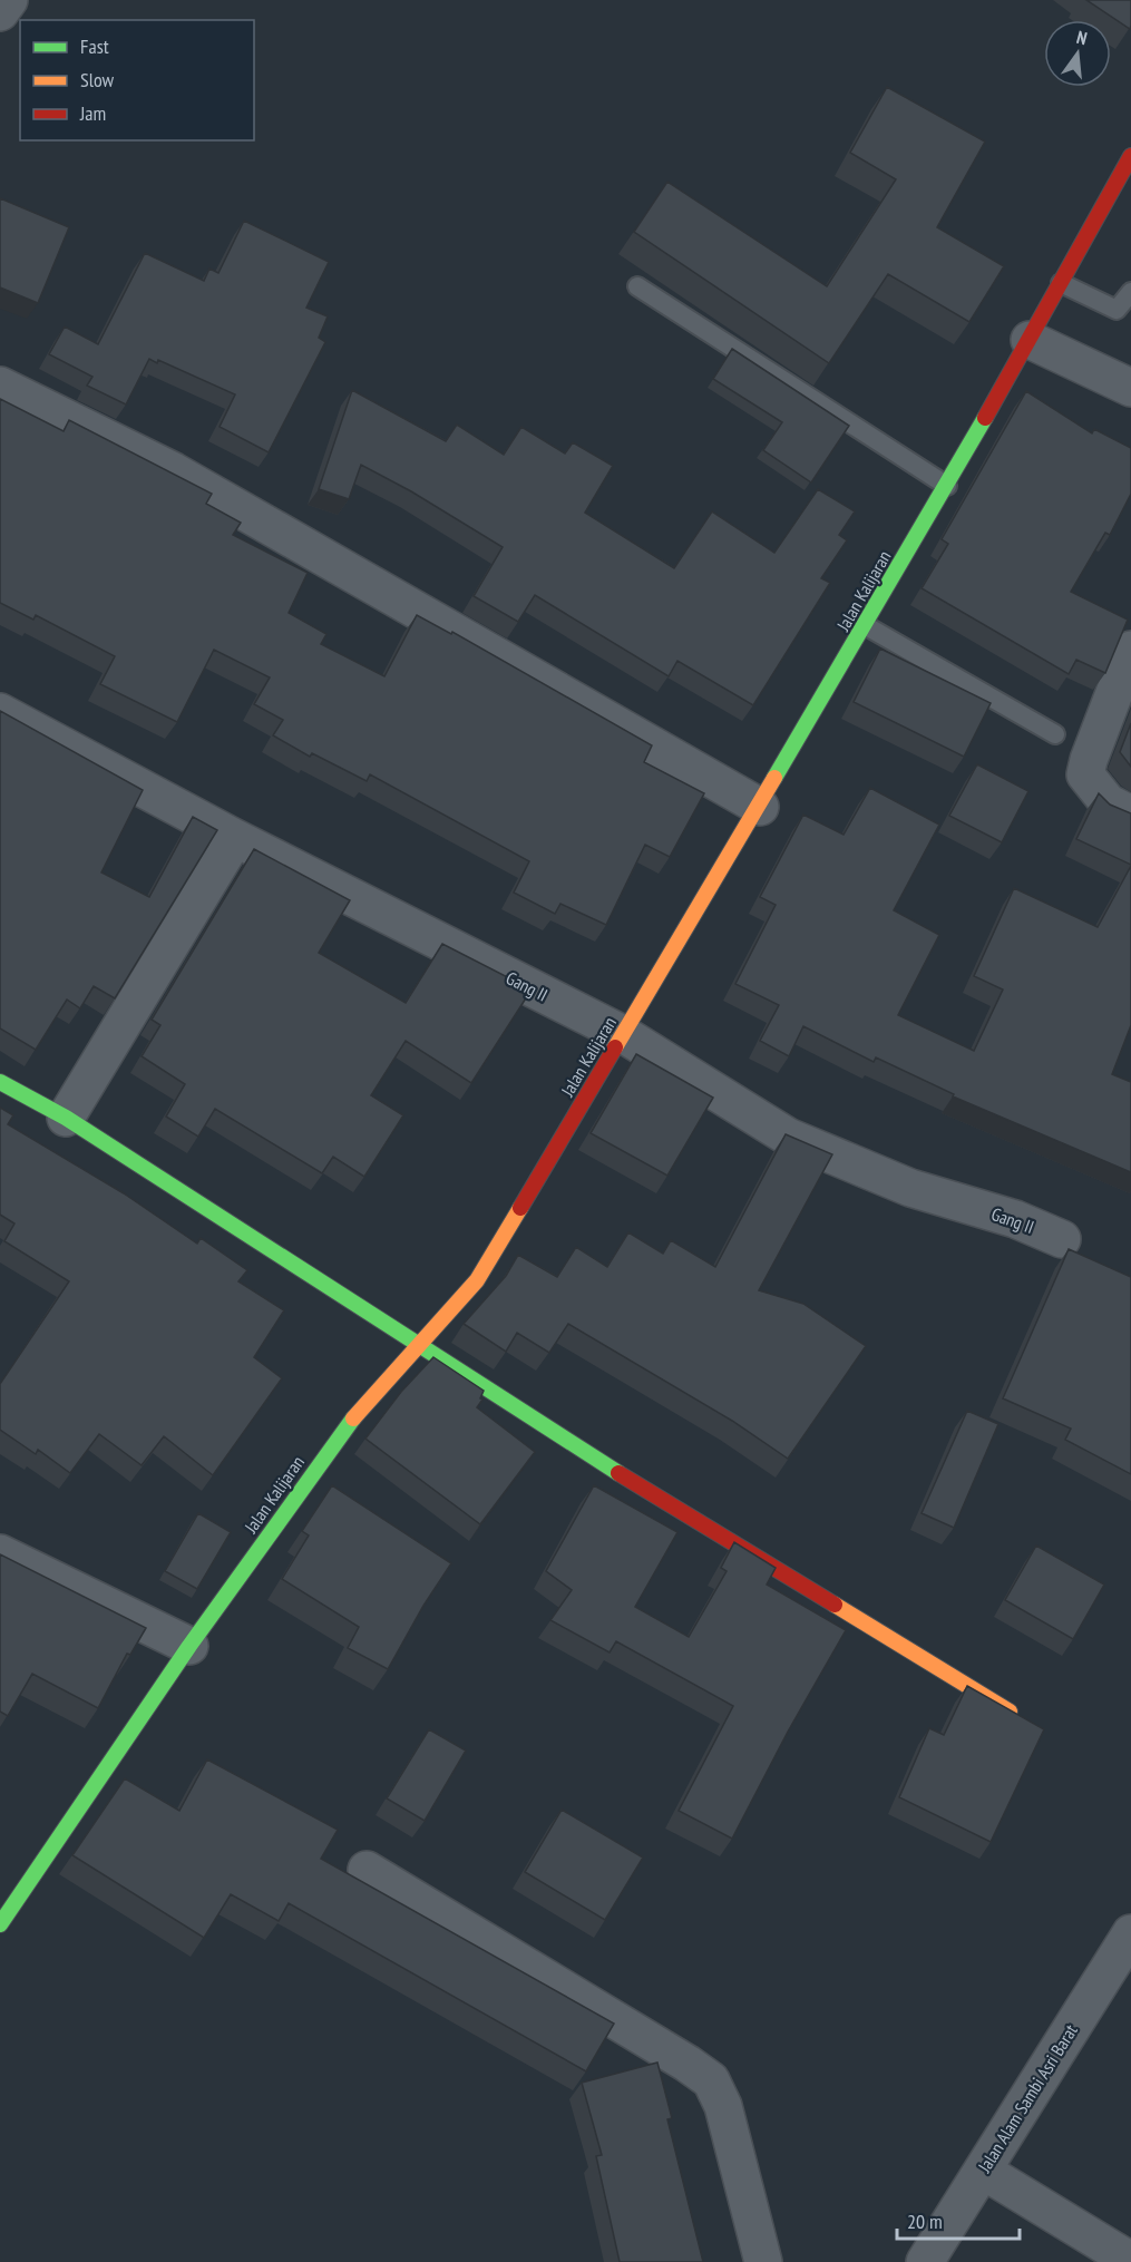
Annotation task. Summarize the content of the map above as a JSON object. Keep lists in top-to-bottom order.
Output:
{
  "streets": {
    "street": ["Jalan Kalijaran", "Gang II", "Jalan Alam Sambi Asri Barat"]
  },
  "crossings": [
    ["Jalan Kalijaran", "Gang II"]
  ],
  "legend": ["Fast", "Slow", "Jam"],
  "scale_bar": "20 m",
  "north": "top"
}
